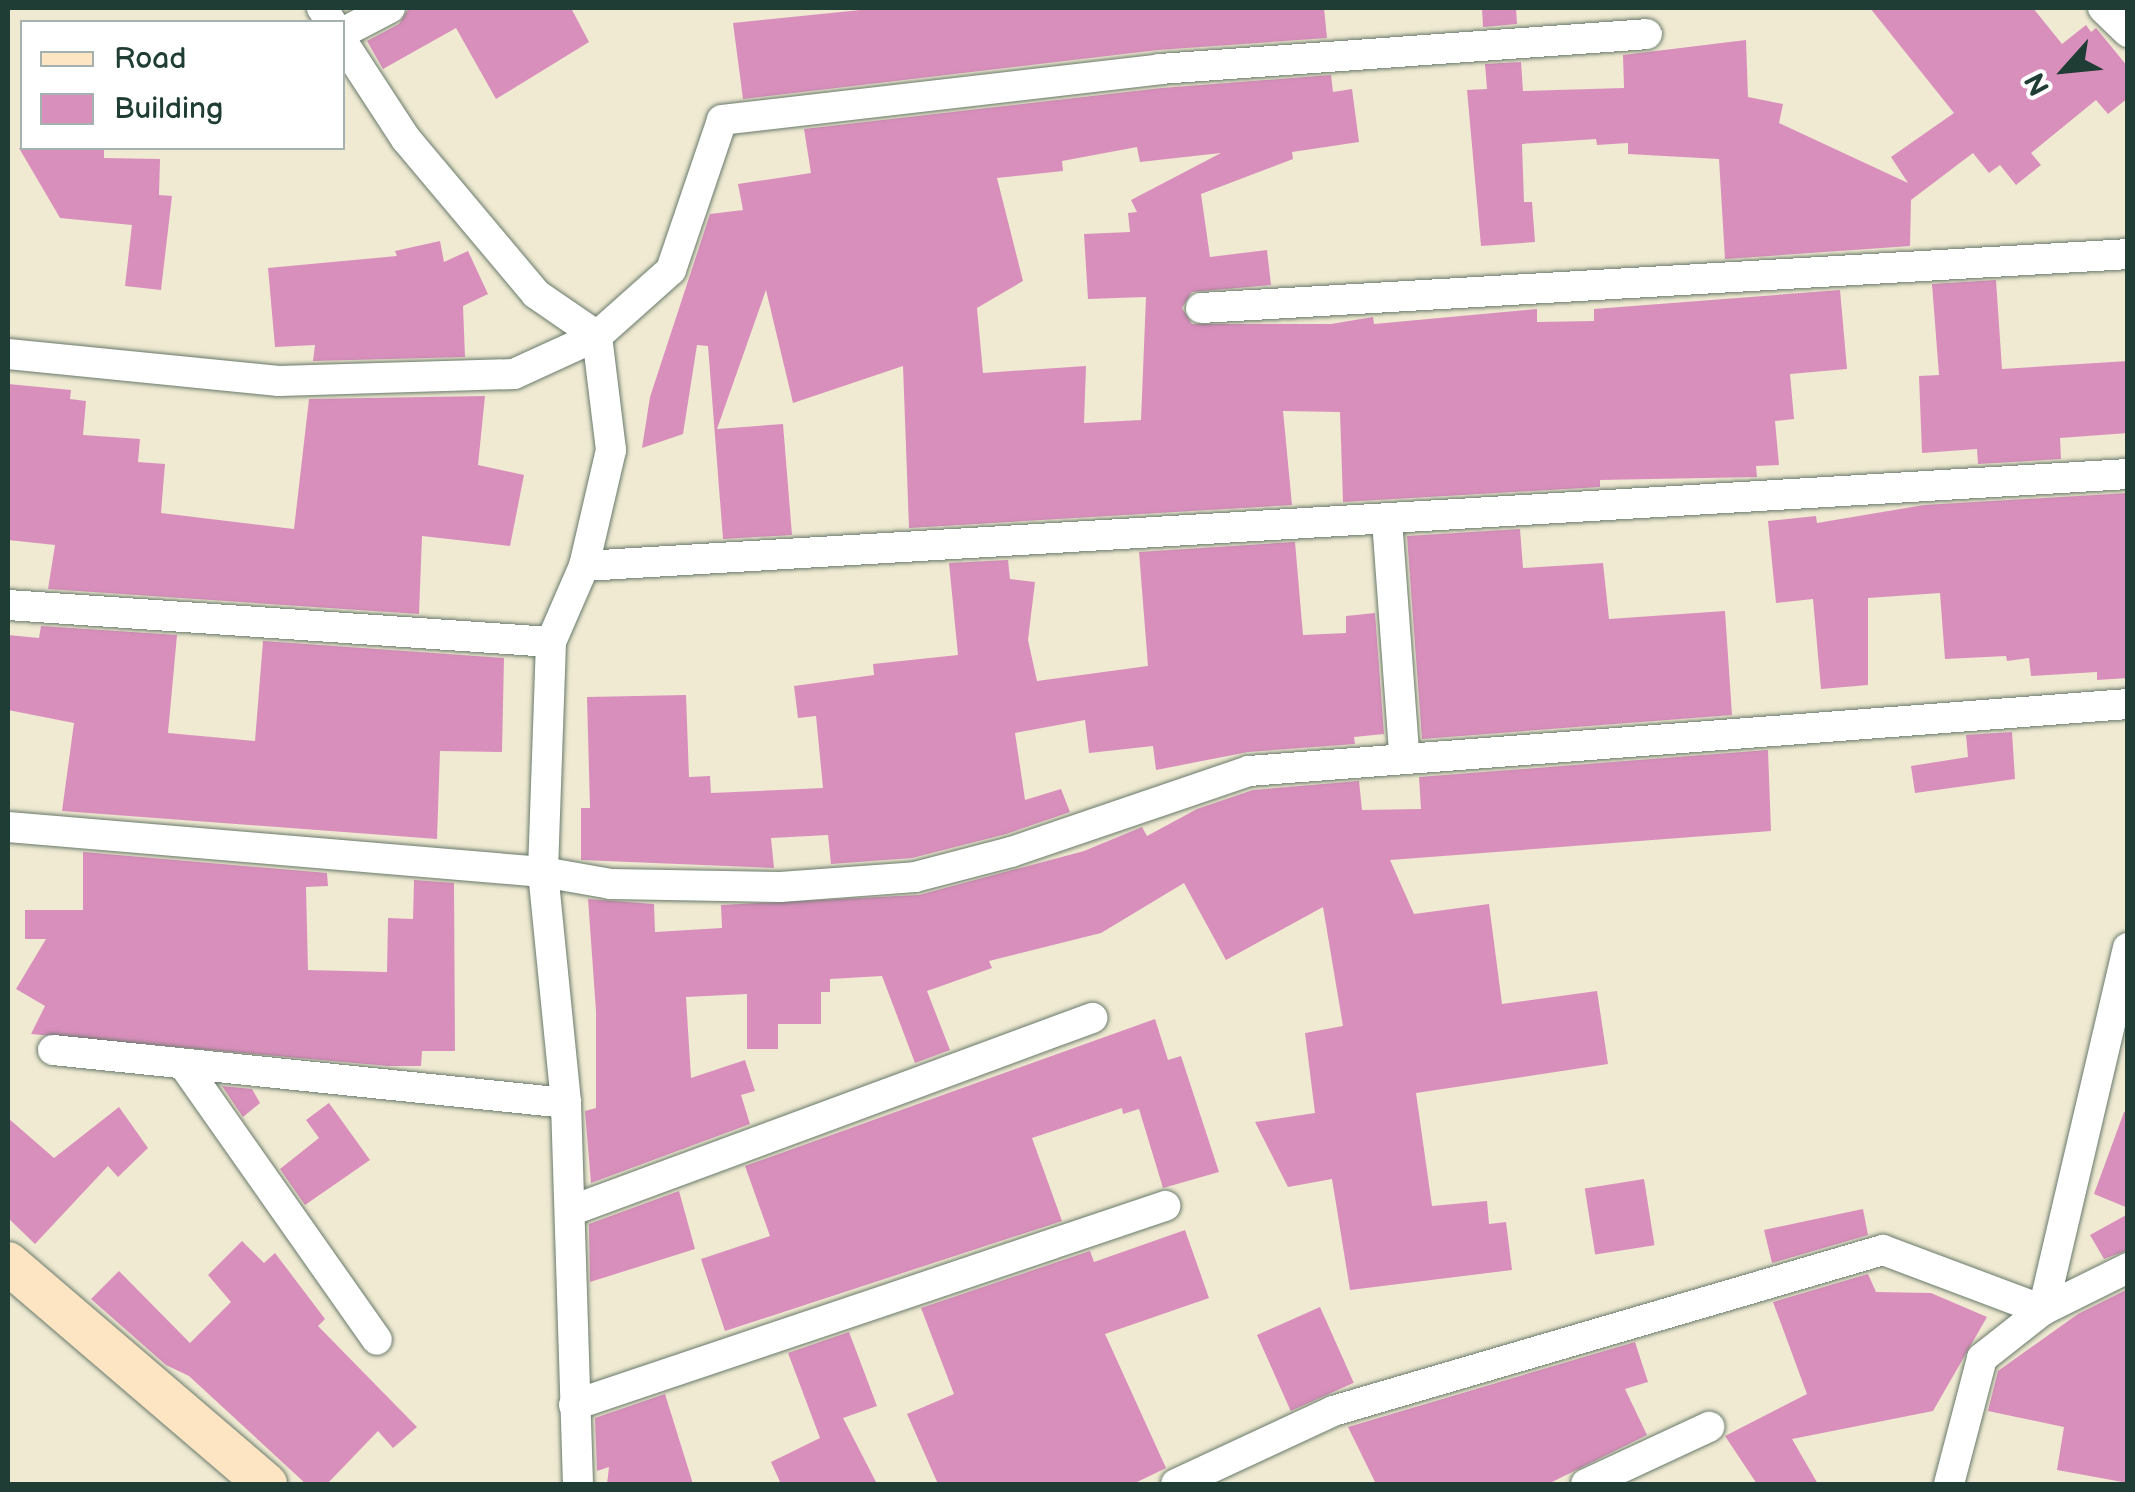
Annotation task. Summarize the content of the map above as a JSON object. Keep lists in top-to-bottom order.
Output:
{
  "legend": ["Road", "Building"],
  "north": "bottom left"
}
